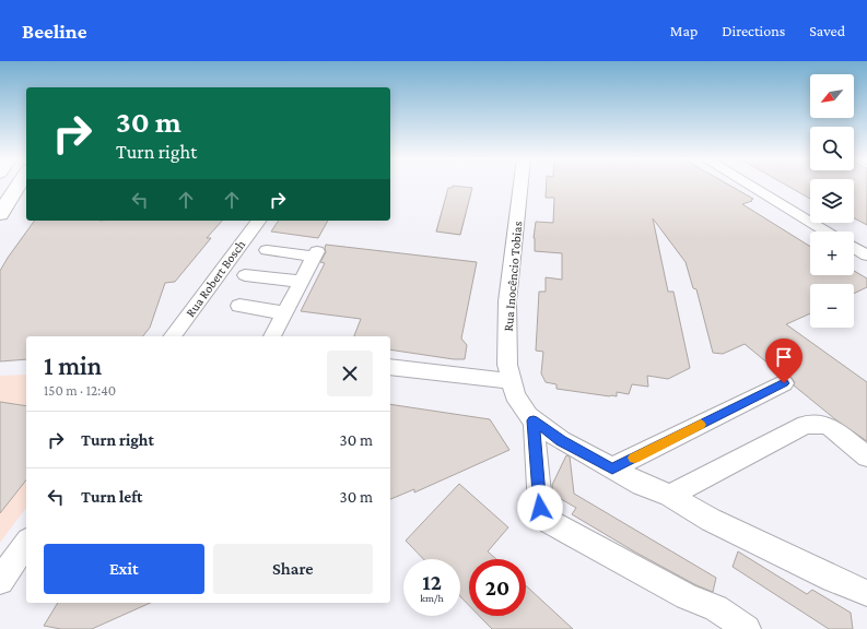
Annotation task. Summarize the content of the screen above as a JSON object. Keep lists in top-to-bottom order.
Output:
{
  "streets": {
    "street": ["Rua Inocêncio Tobias", "Rua Robert Bosch"]
  },
  "north": "bottom left",
  "page": {
    "header": "Beeline",
    "nav": ["Map", "Directions", "Saved"],
    "map_buttons": ["+", "−"],
    "turn": ["30 m", "Turn right"],
    "heading": ["1 min", "150 m · 12:40"],
    "list": [
      {
        "name": "Turn right",
        "value": "30 m"
      },
      {
        "name": "Turn left",
        "value": "30 m"
      }
    ],
    "buttons": ["Exit", "Share"],
    "speed": "12 km/h",
    "limit": "20"
  }
}
